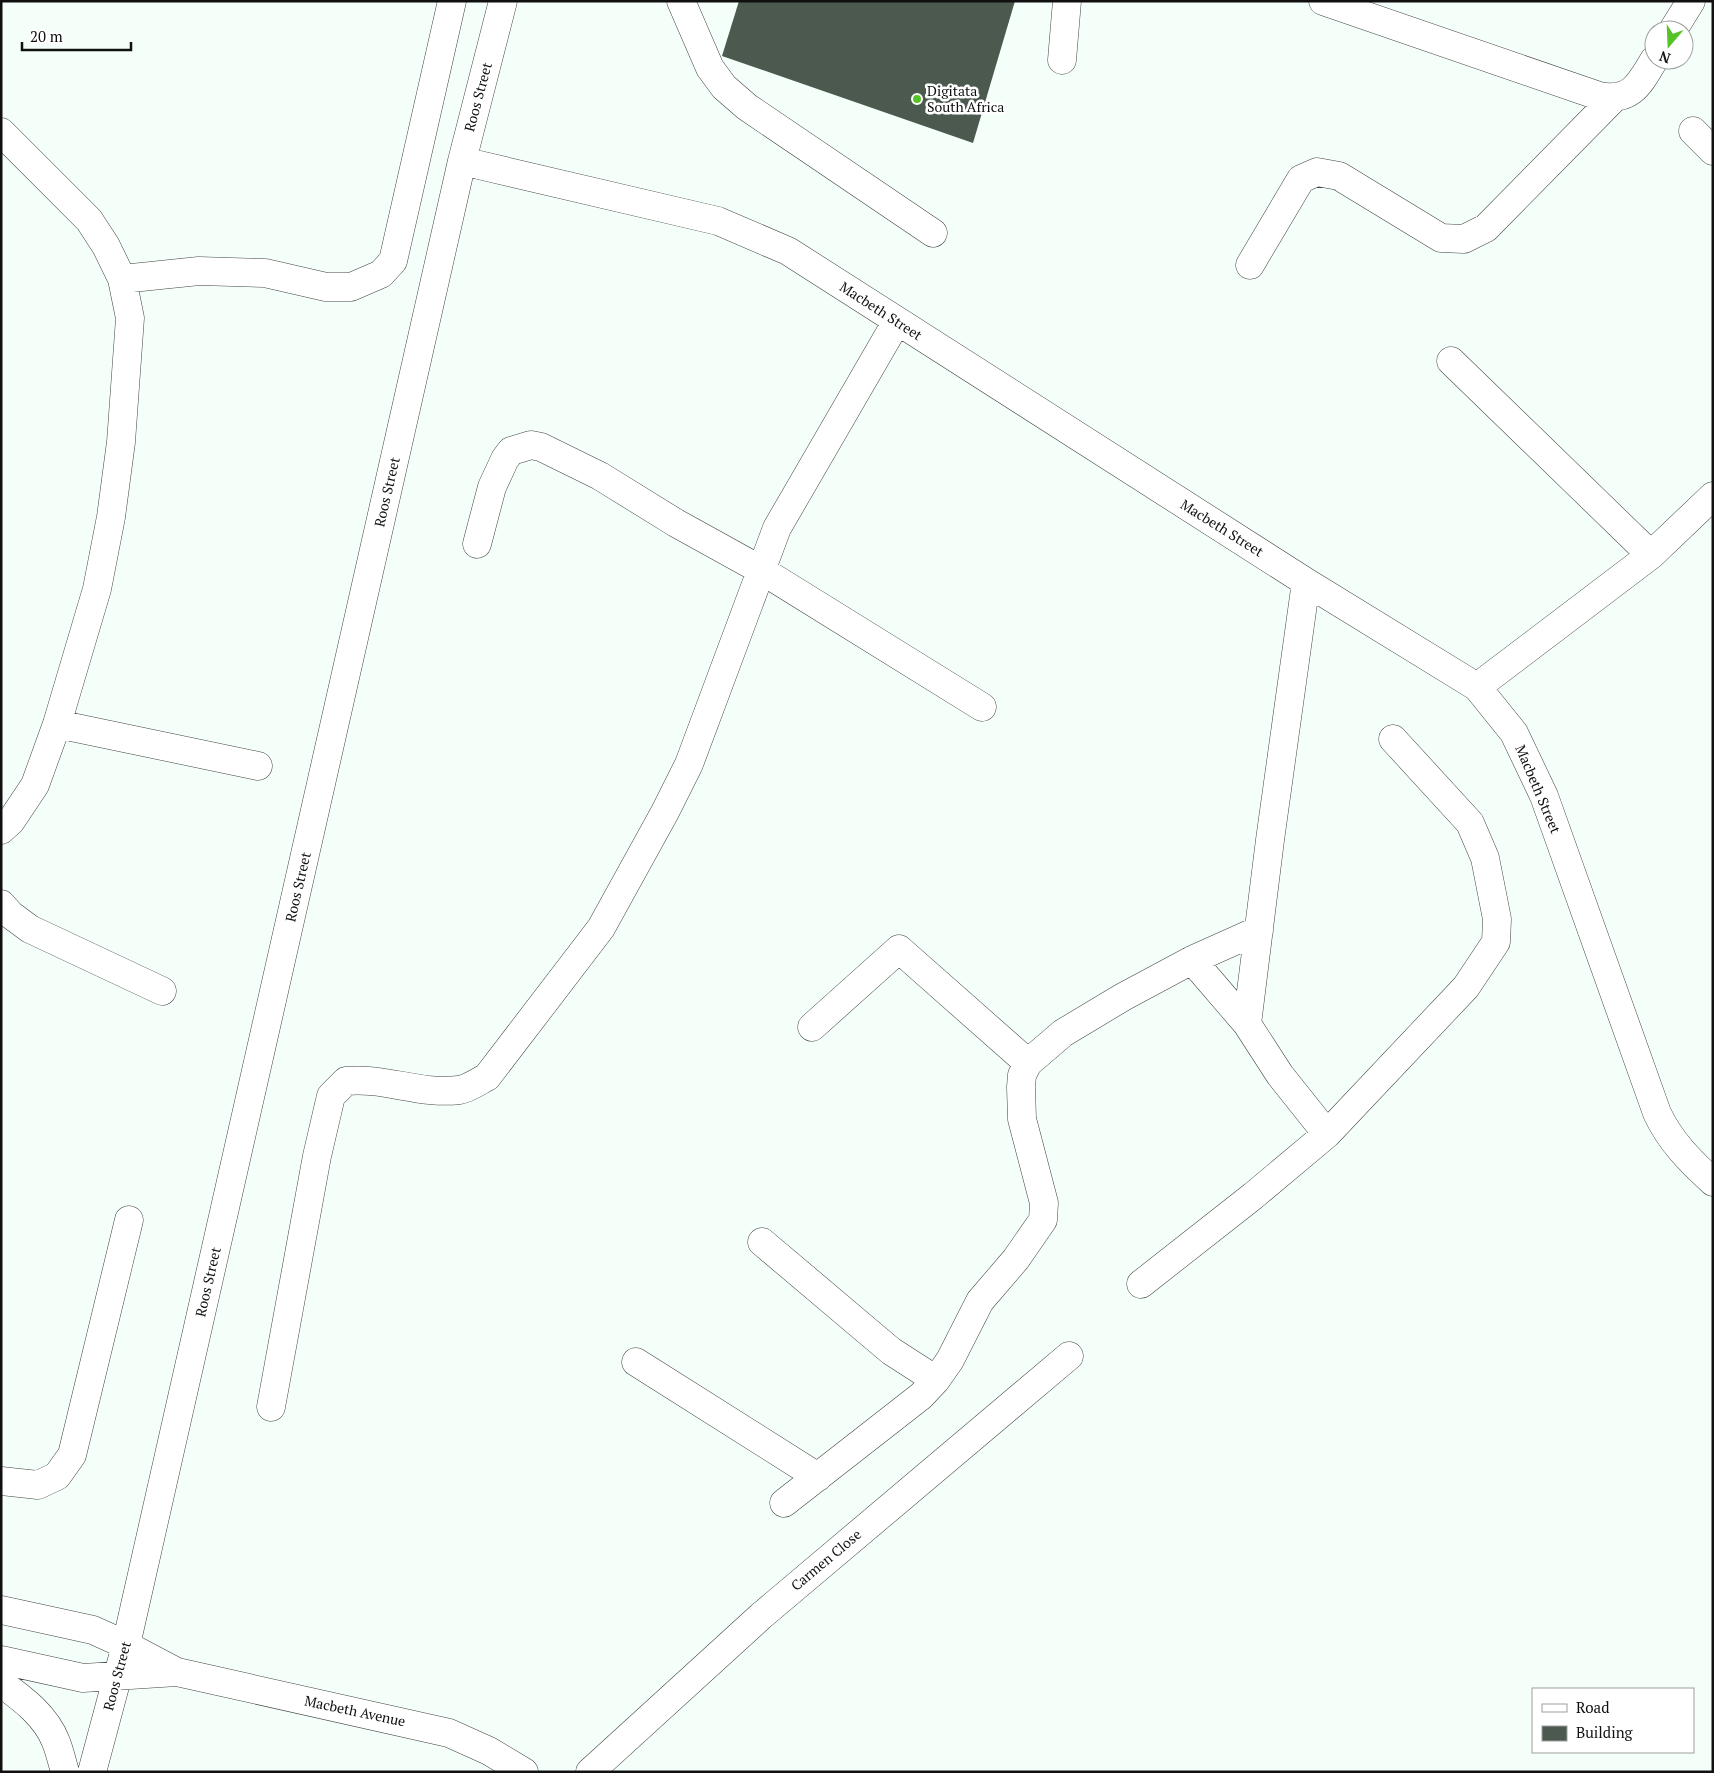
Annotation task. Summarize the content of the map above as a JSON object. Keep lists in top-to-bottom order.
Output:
{
  "streets": {
    "street": [
      "Roos Street",
      "Macbeth Street",
      "Carmen Close",
      "Macbeth Avenue"
    ]
  },
  "crossings": [
    ["Roos Street", "Macbeth Street"],
    ["Roos Street", "Macbeth Avenue"]
  ],
  "places": ["Digitata South Africa"],
  "legend": ["Road", "Building"],
  "scale_bar": "20 m",
  "north": "bottom"
}
